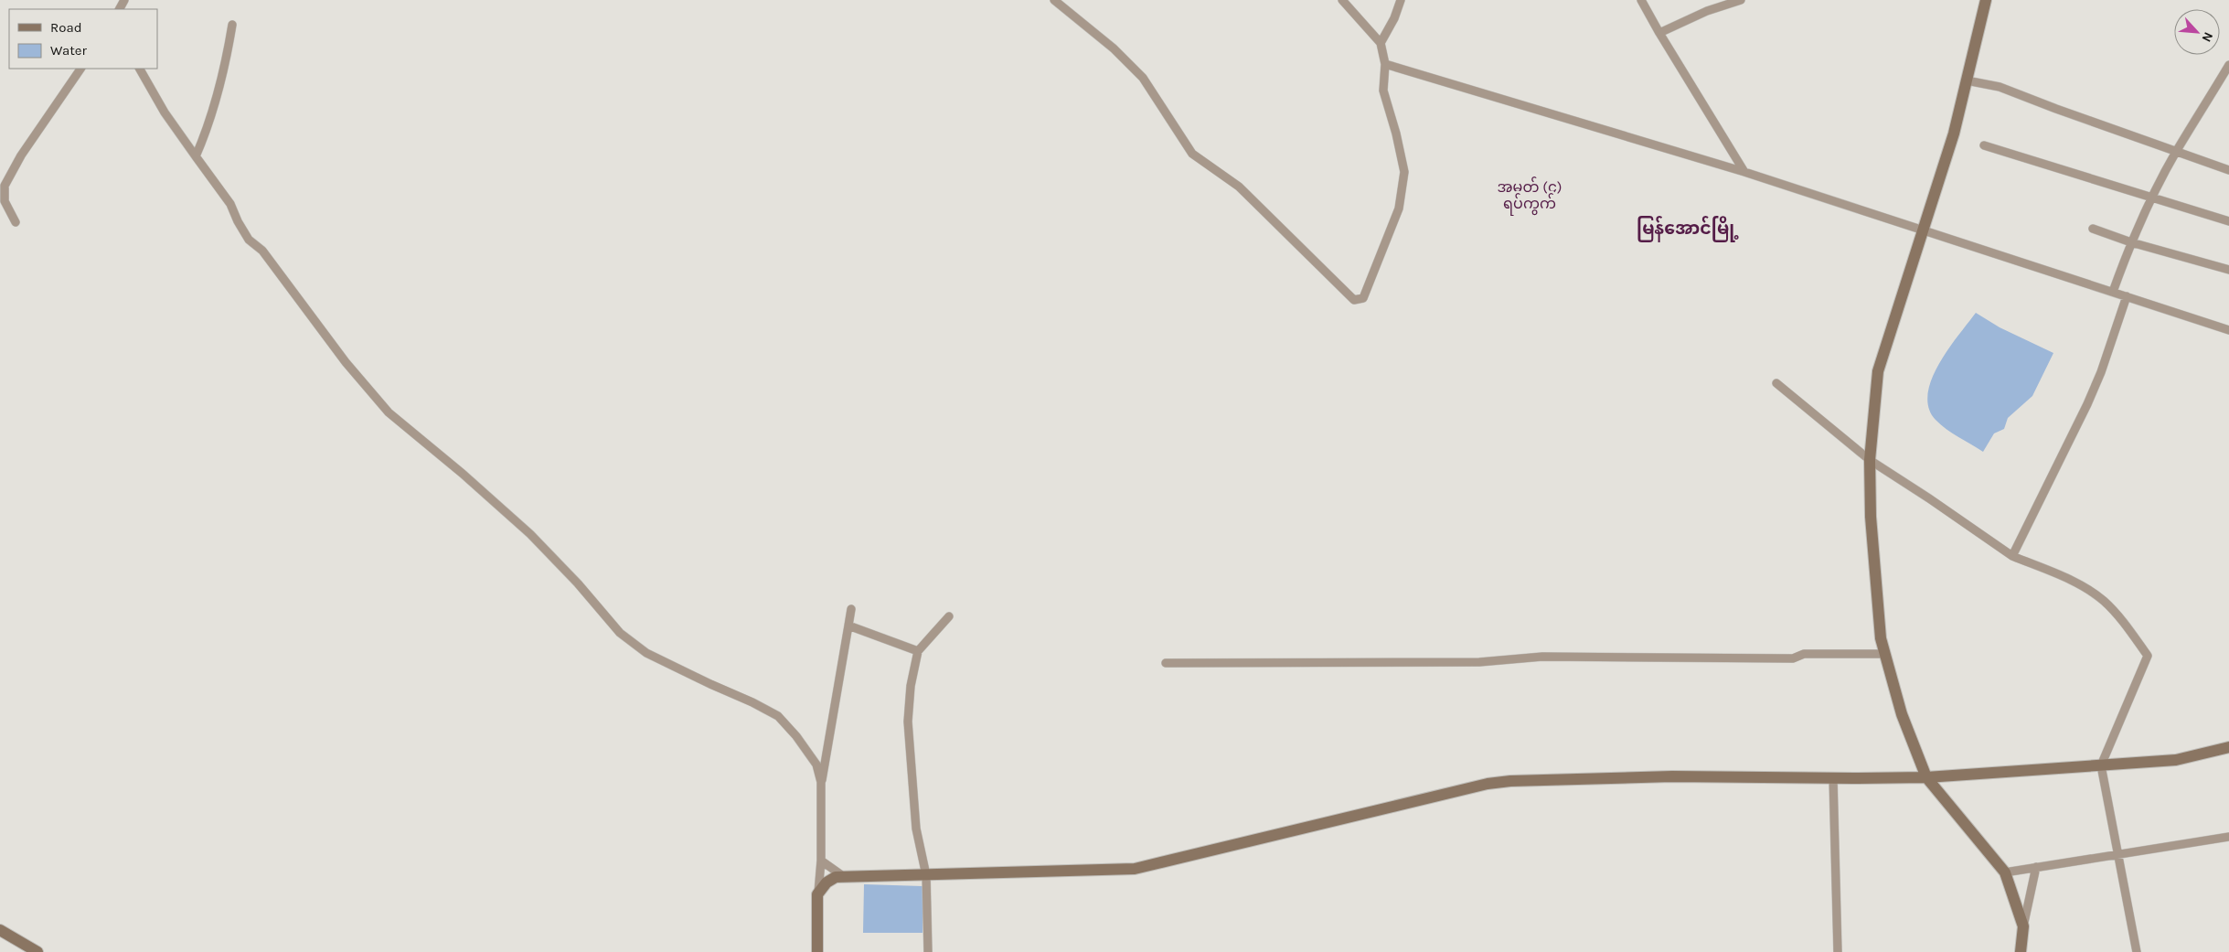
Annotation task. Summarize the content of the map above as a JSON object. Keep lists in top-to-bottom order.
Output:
{
  "districts": ["အမှတ် (၄) ရပ်ကွက်", "မြန်အောင်မြို့"],
  "legend": ["Road", "Water"],
  "north": "bottom right"
}
